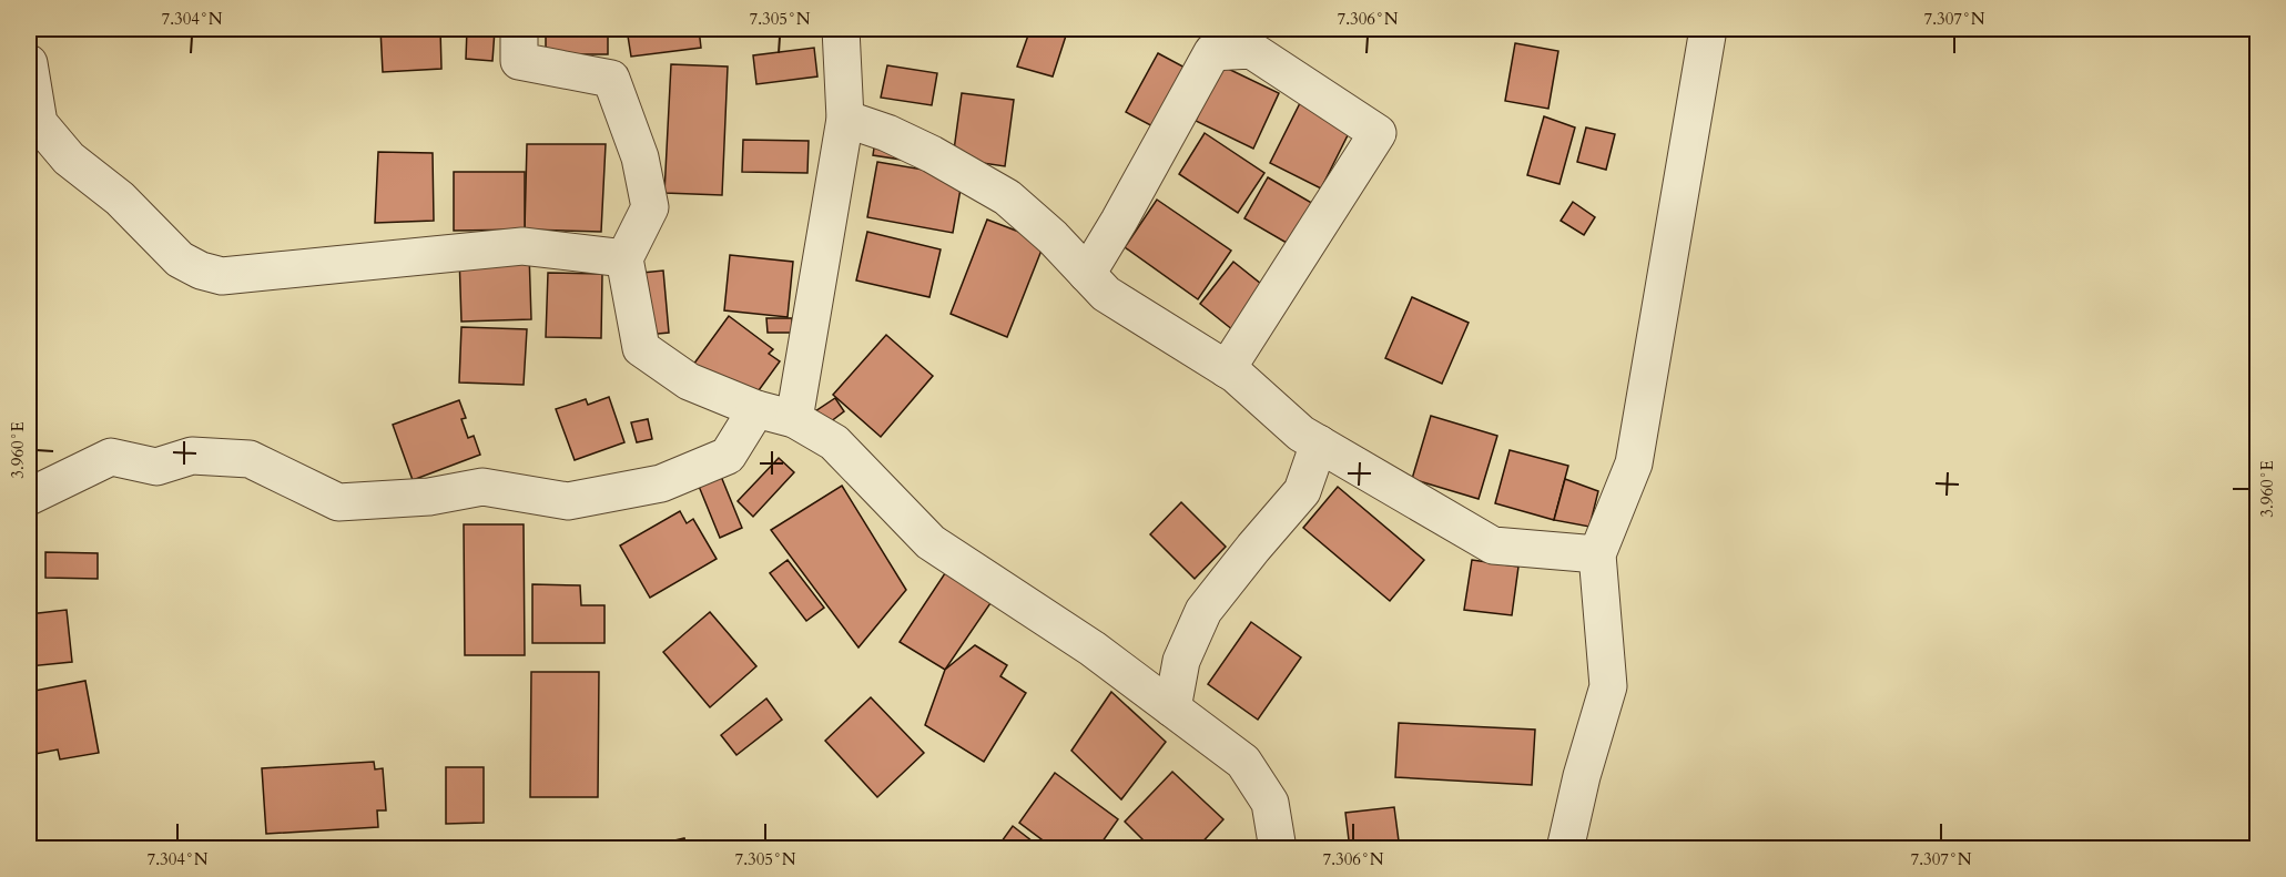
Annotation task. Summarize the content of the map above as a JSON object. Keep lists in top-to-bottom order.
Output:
{
  "coordinates": [
    "7.304°N",
    "7.305°N",
    "7.306°N",
    "7.307°N",
    "3.960°E"
  ]
}
